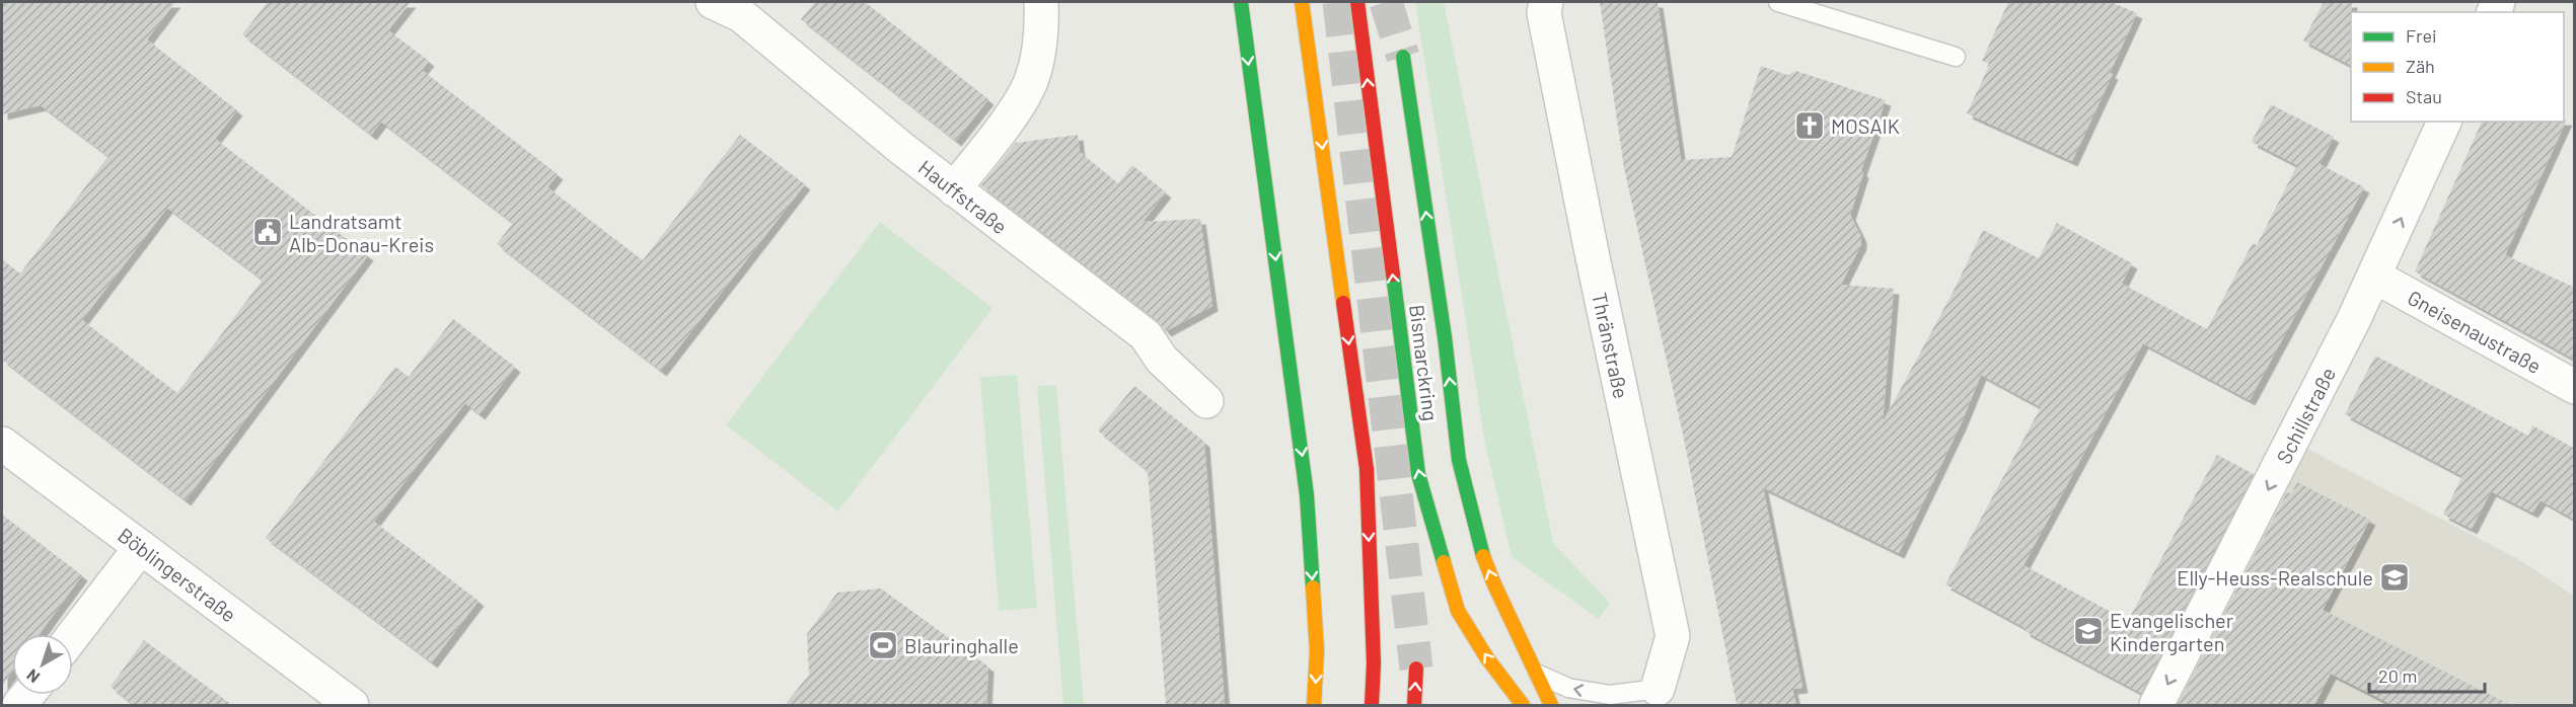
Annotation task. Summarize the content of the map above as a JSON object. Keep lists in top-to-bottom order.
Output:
{
  "streets": {
    "main road": ["Bismarckring"],
    "street": [
      "Hauffstraße",
      "Gneisenaustraße",
      "Thränstraße",
      "Schillstraße",
      "Böblingerstraße"
    ]
  },
  "crossings": [
    ["Gneisenaustraße", "Schillstraße"]
  ],
  "places": {
    "church": ["MOSAIK"],
    "public building": ["Landratsamt Alb-Donau-Kreis"],
    "school or university": ["Elly-Heuss-Realschule", "Evangelischer Kindergarten"],
    "sports": ["Blauringhalle"]
  },
  "legend": ["Frei", "Zäh", "Stau"],
  "scale_bar": "20 m",
  "north": "bottom left"
}
